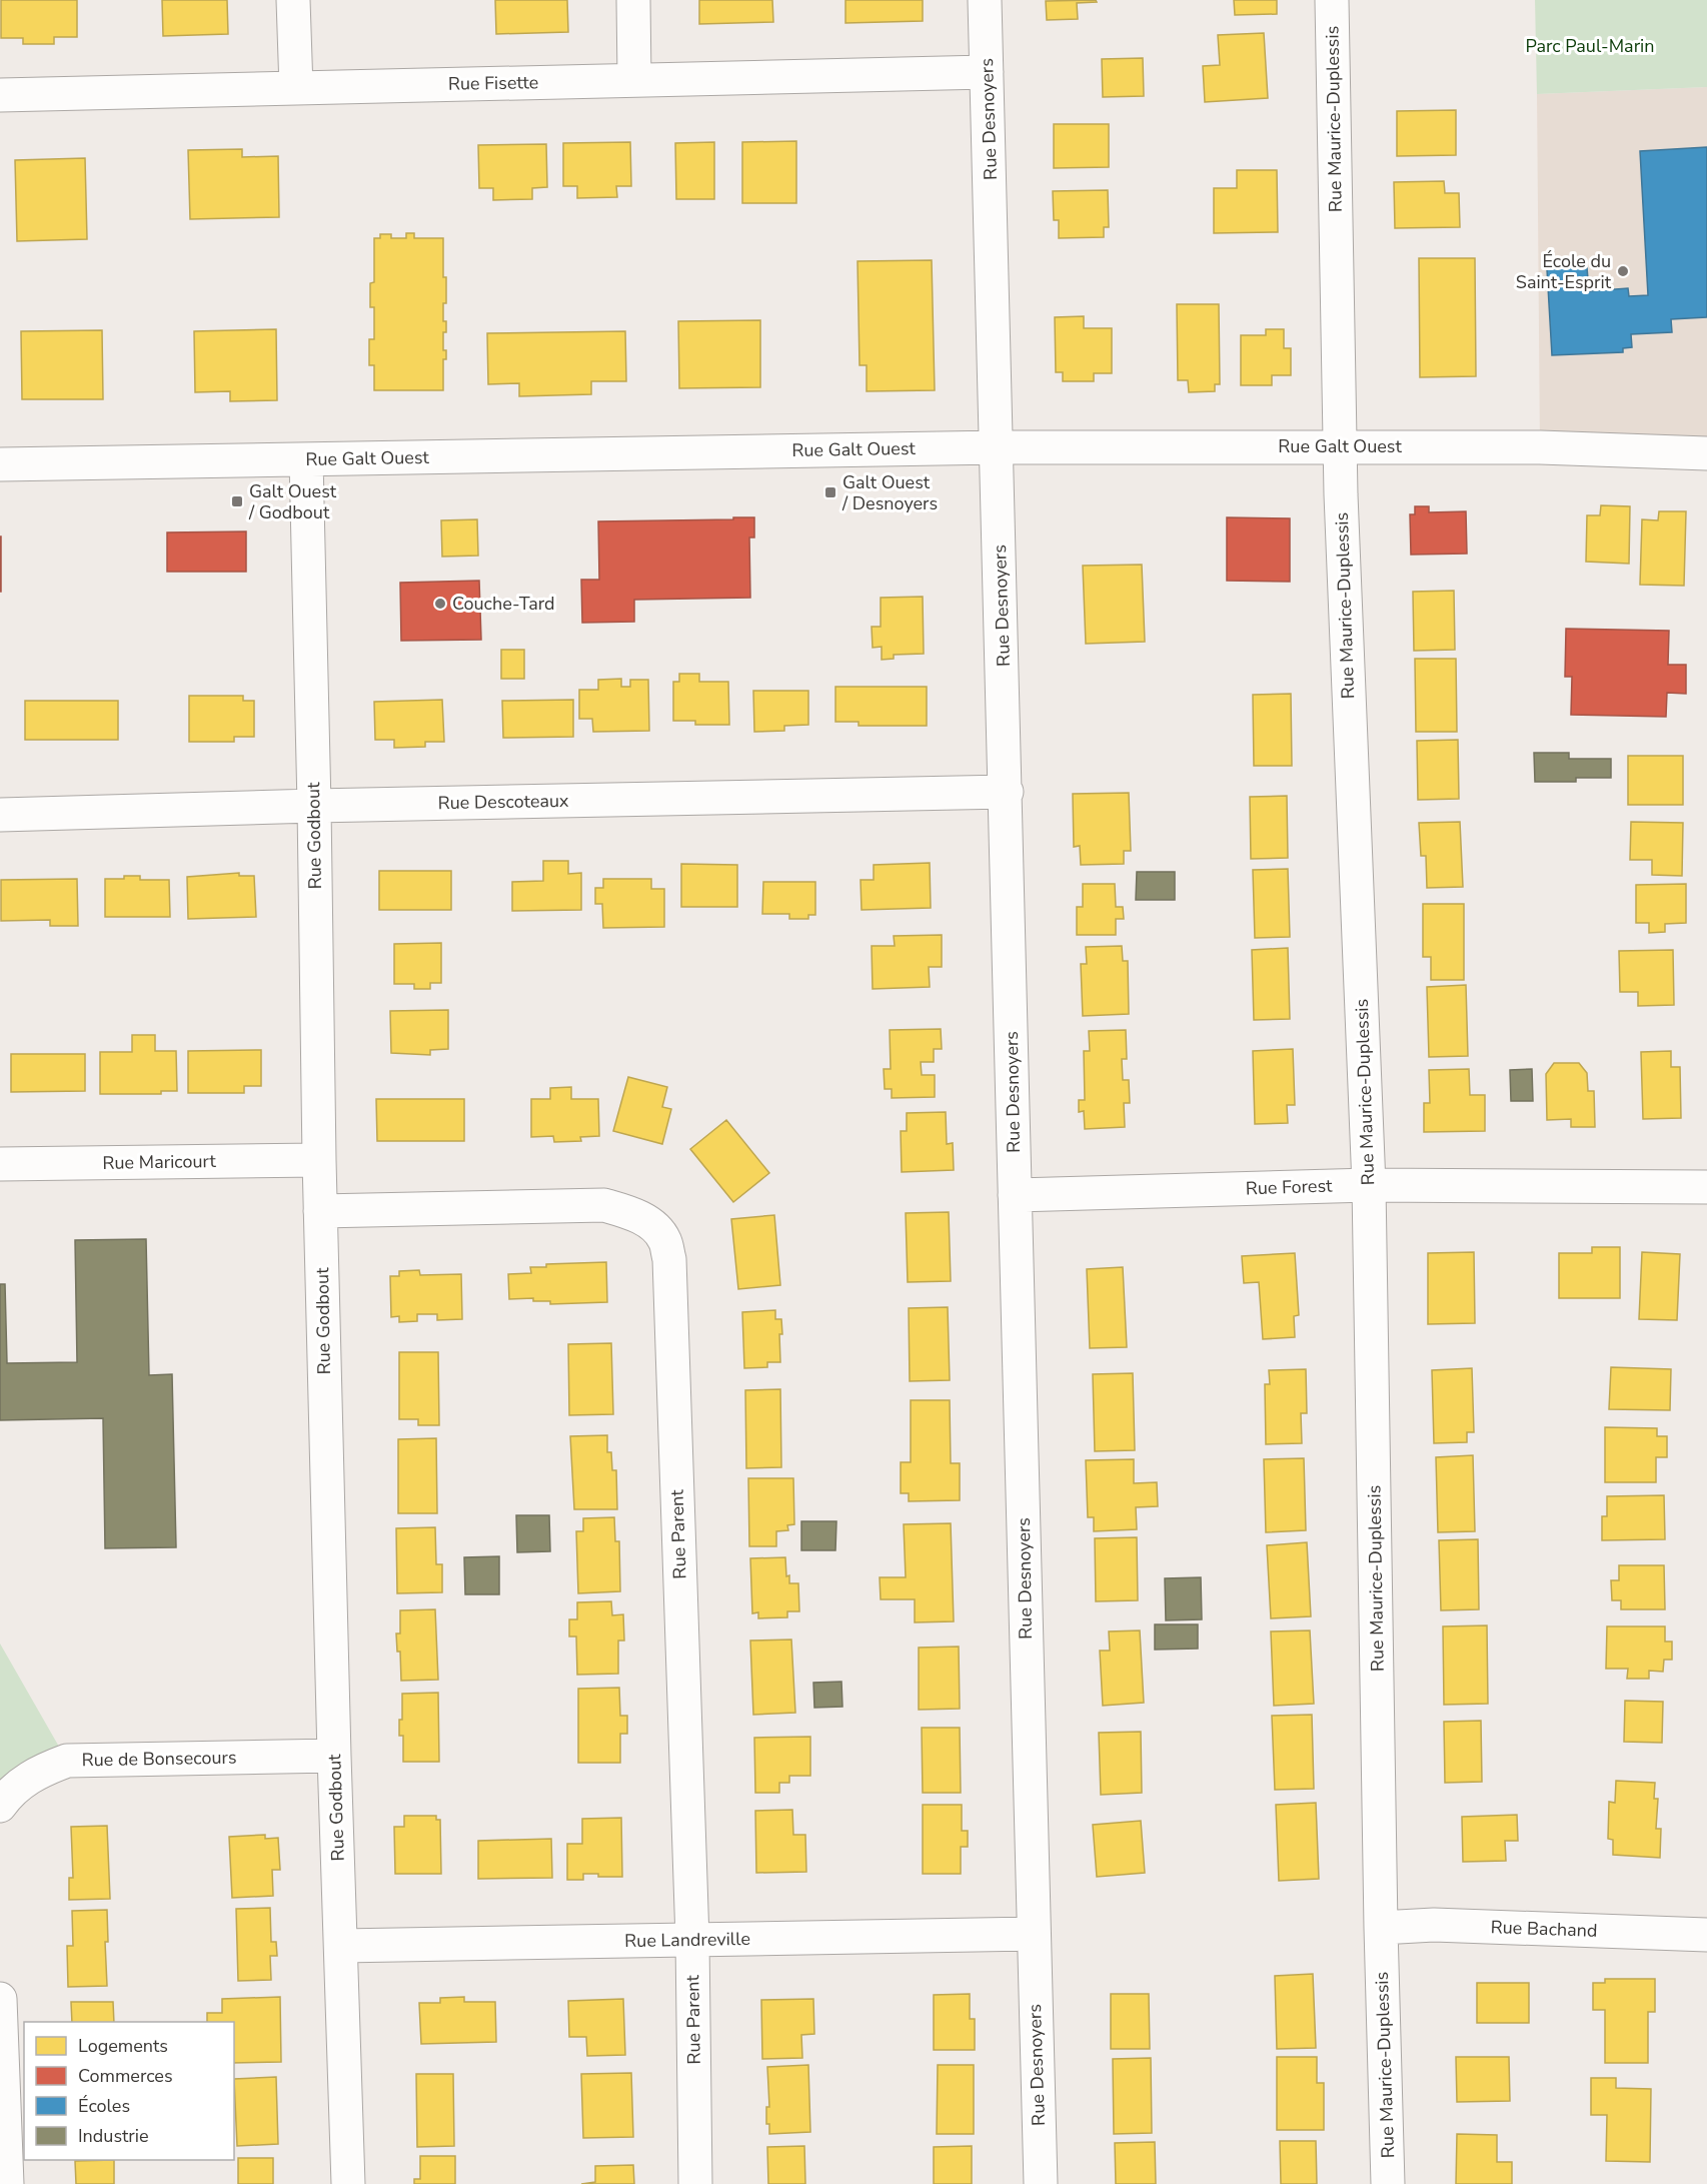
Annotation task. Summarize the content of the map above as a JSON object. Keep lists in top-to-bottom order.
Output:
{
  "streets": {
    "street": [
      "Rue Fisette",
      "Rue Desnoyers",
      "Rue Maurice-Duplessis",
      "Rue Galt Ouest",
      "Rue Descoteaux",
      "Rue Godbout",
      "Rue Maricourt",
      "Rue Forest",
      "Rue Parent",
      "Rue de Bonsecours",
      "Rue Bachand",
      "Rue Landreville"
    ]
  },
  "crossings": [
    ["Rue Fisette", "Rue Desnoyers"],
    ["Rue Desnoyers", "Rue Galt Ouest"],
    ["Rue Desnoyers", "Rue Descoteaux"],
    ["Rue Desnoyers", "Rue Forest"],
    ["Rue Desnoyers", "Rue Landreville"],
    ["Rue Maurice-Duplessis", "Rue Galt Ouest"],
    ["Rue Maurice-Duplessis", "Rue Forest"],
    ["Rue Maurice-Duplessis", "Rue Bachand"],
    ["Rue Galt Ouest", "Rue Godbout"],
    ["Rue Descoteaux", "Rue Godbout"],
    ["Rue Godbout", "Rue Maricourt"],
    ["Rue Godbout", "Rue Parent"],
    ["Rue Godbout", "Rue de Bonsecours"],
    ["Rue Godbout", "Rue Landreville"],
    ["Rue Parent", "Rue Landreville"]
  ],
  "parks": ["Parc Paul-Marin"],
  "places": {
    "other": ["École du Saint-Esprit", "Couche-Tard"],
    "transit": ["Galt Ouest / Desnoyers", "Galt Ouest / Godbout"]
  },
  "legend": [
    "Logements",
    "Commerces",
    "Écoles",
    "Industrie"
  ]
}
